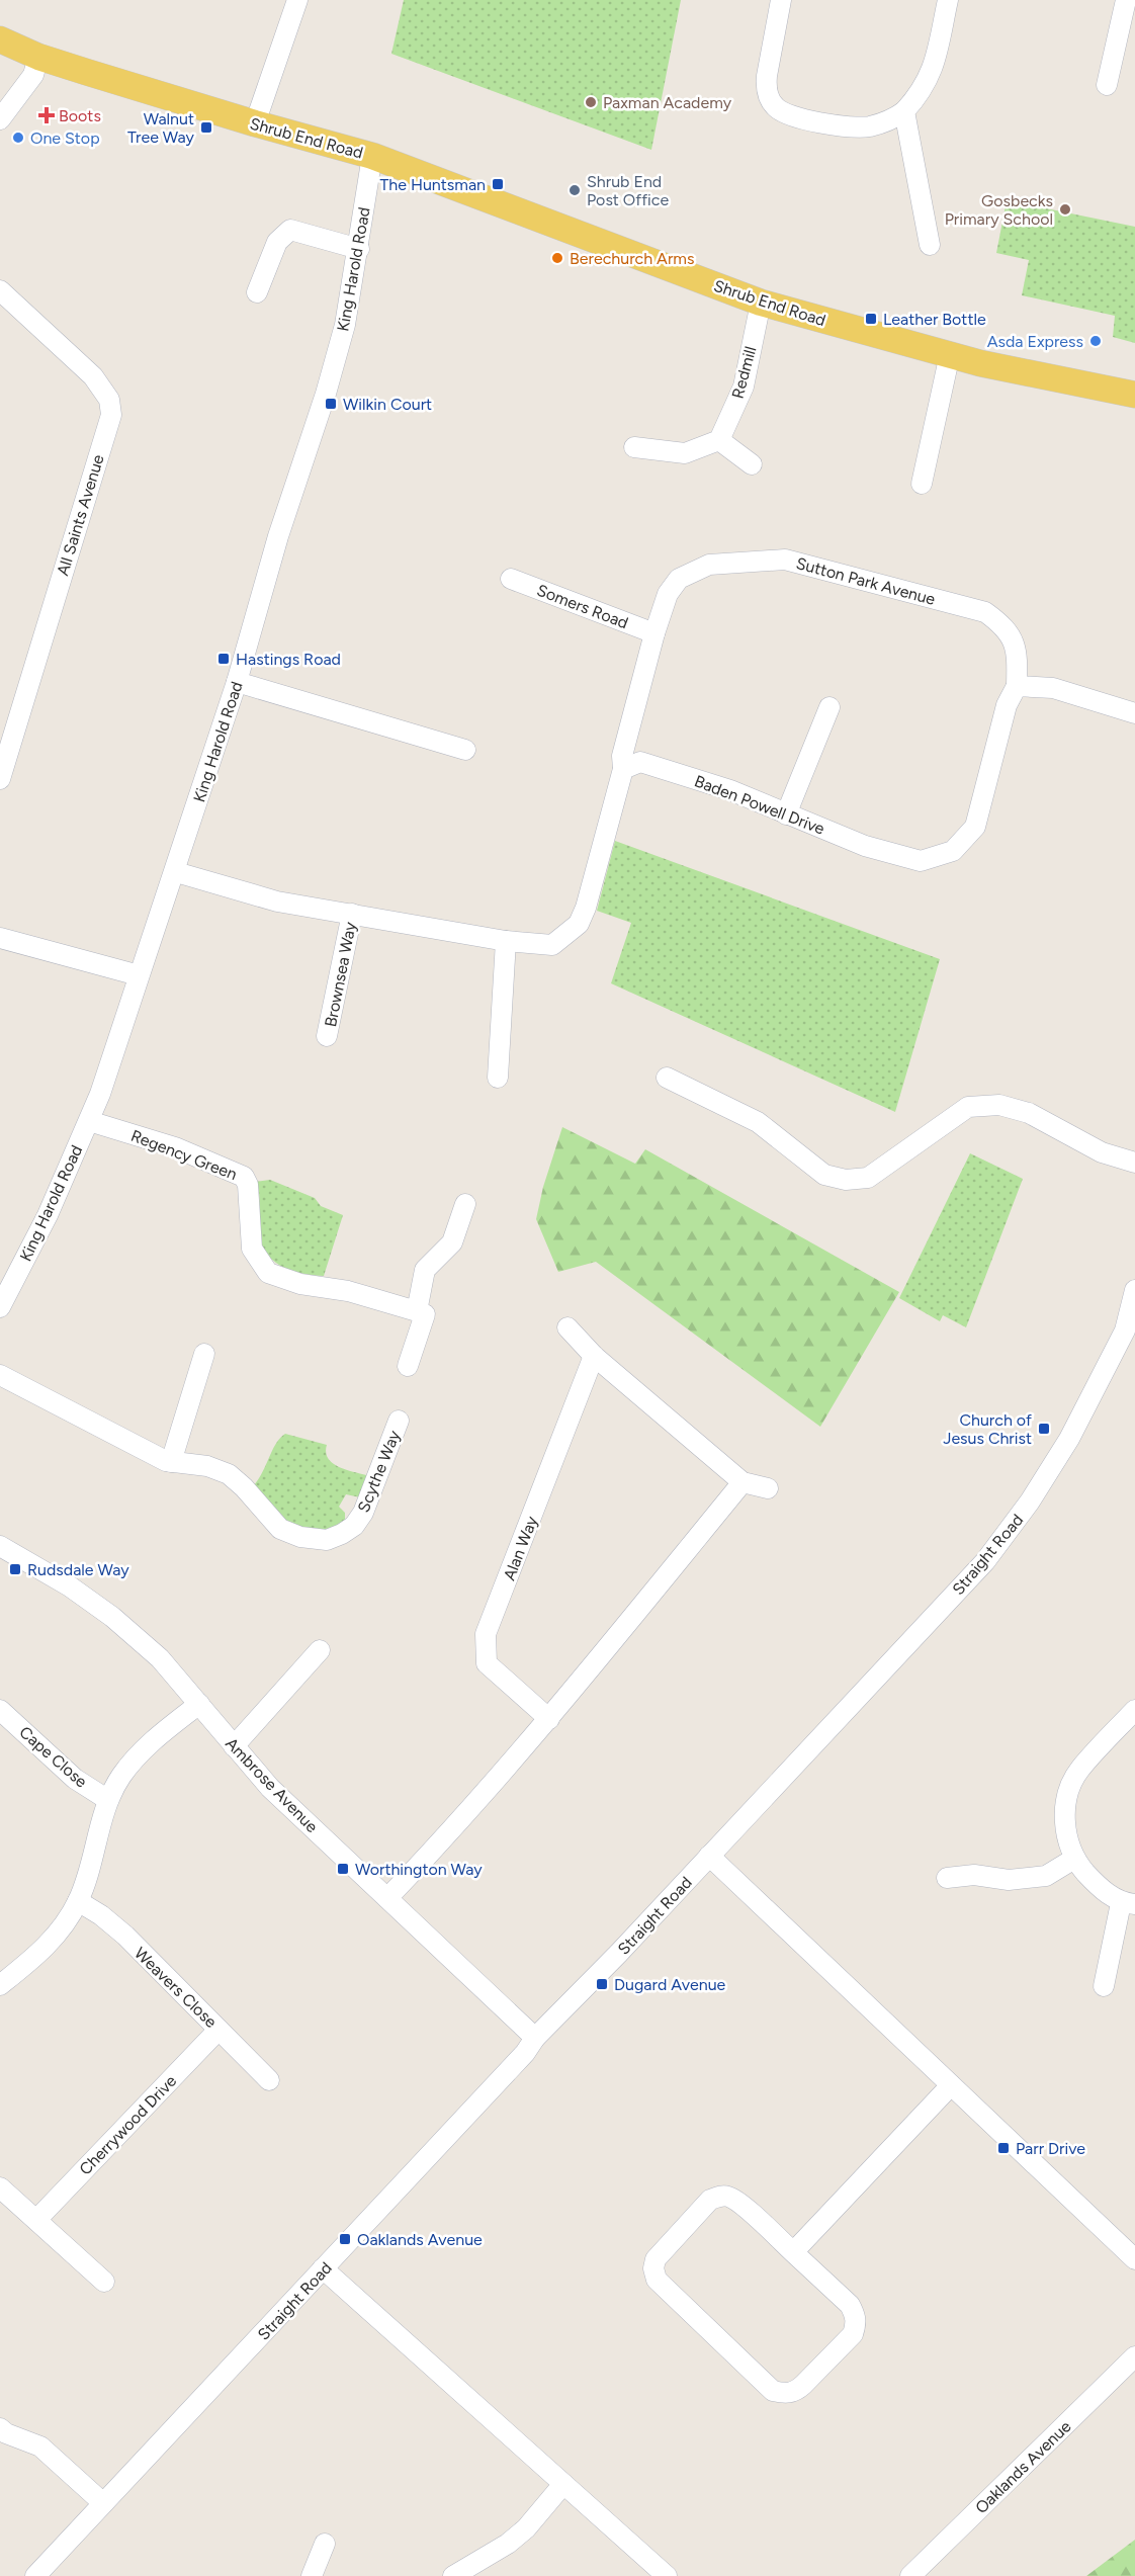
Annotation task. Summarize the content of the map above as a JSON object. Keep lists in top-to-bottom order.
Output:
{
  "streets": {
    "main road": ["Shrub End Road"],
    "street": [
      "King Harold Road",
      "Redmill",
      "All Saints Avenue",
      "Sutton Park Avenue",
      "Somers Road",
      "Baden Powell Drive",
      "Brownsea Way",
      "Regency Green",
      "Scythe Way",
      "Alan Way",
      "Straight Road",
      "Cape Close",
      "Ambrose Avenue",
      "Weavers Close",
      "Cherrywood Drive",
      "Oaklands Avenue"
    ]
  },
  "crossings": [
    ["Shrub End Road", "King Harold Road"],
    ["Shrub End Road", "Redmill"],
    ["King Harold Road", "Regency Green"],
    ["Sutton Park Avenue", "Somers Road"],
    ["Sutton Park Avenue", "Baden Powell Drive"],
    ["Straight Road", "Ambrose Avenue"],
    ["Weavers Close", "Cherrywood Drive"]
  ],
  "places": {
    "other": [
      "Paxman Academy",
      "One Stop",
      "Shrub End Post Office",
      "Gosbecks Primary School",
      "Berechurch Arms",
      "Asda Express"
    ],
    "health": ["Boots"],
    "transit": [
      "Walnut Tree Way",
      "The Huntsman",
      "Leather Bottle",
      "Wilkin Court",
      "Hastings Road",
      "Church of Jesus Christ",
      "Rudsdale Way",
      "Worthington Way",
      "Dugard Avenue",
      "Parr Drive",
      "Oaklands Avenue"
    ]
  }
}
